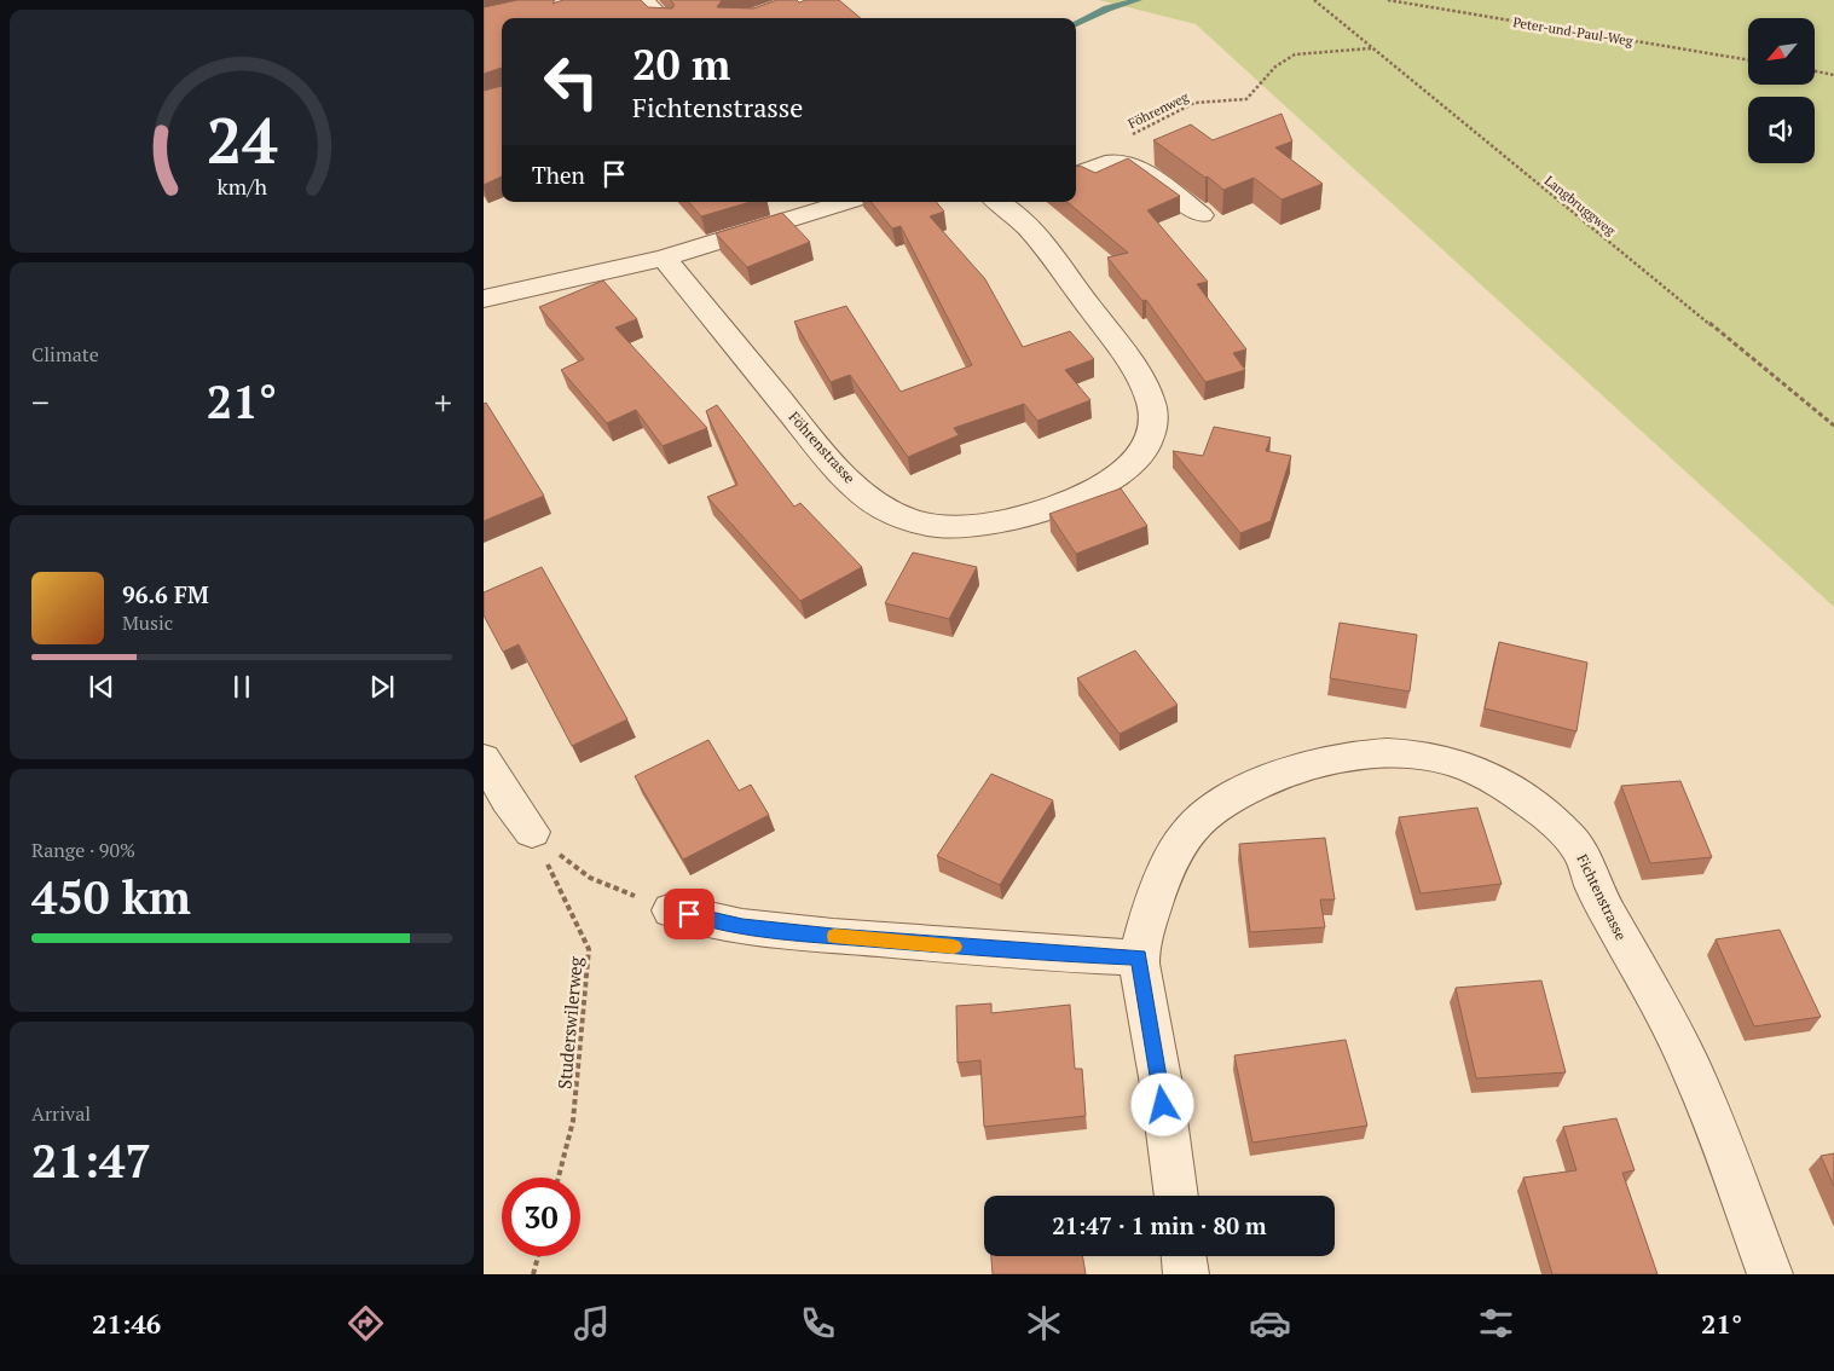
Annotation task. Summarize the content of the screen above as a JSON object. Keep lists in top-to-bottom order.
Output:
{
  "streets": {
    "street": ["Föhrenstrasse", "Fichtenstrasse"],
    "path": [
      "Peter-und-Paul-Weg",
      "Föhrenweg",
      "Langbruggweg",
      "Studerswilerweg"
    ]
  },
  "crossings": [
    ["Föhrenweg", "Langbruggweg"]
  ],
  "north": "bottom left",
  "page": {
    "turn": ["20 m", "Fichtenstrasse"],
    "then": "Then",
    "tile": [
      "Climate",
      ["Range · 90%", "450 km"],
      ["Arrival", "21:47"]
    ],
    "heat": ["−", "21°", "+"],
    "song": ["96.6 FM", "Music"],
    "limit": "30",
    "trip": "21:47 · 1 min · 80 m",
    "tabs": ["21:46", "21°"],
    "gauge": ["24", "km/h"]
  }
}
